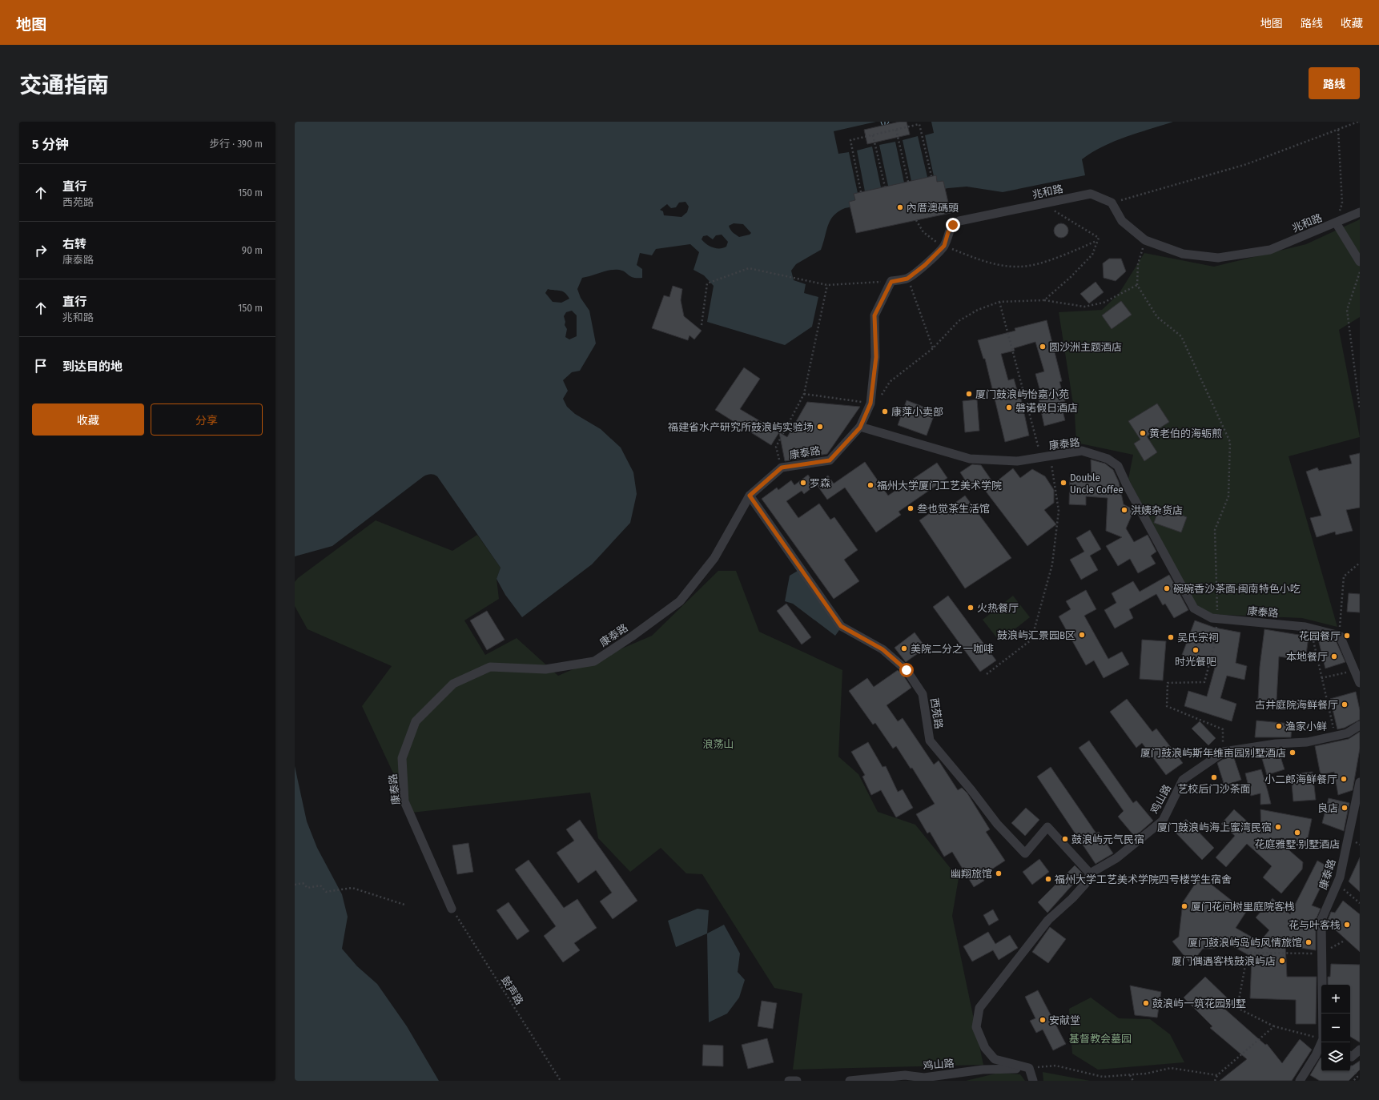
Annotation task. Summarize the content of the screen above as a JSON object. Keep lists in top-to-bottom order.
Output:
{
  "streets": {
    "street": [
      "兆和路",
      "康泰路",
      "西苑路",
      "鸡山路"
    ],
    "path": ["鼓声路"]
  },
  "crossings": [
    ["康泰路", "西苑路"],
    ["康泰路", "鼓声路"],
    ["西苑路", "鸡山路"]
  ],
  "parks": ["浪荡山", "基督教会墓园"],
  "places": [
    "內厝澳碼頭",
    "圆沙洲主题酒店",
    "厦门鼓浪屿怡嘉小苑",
    "磐诺假日酒店",
    "康萍小卖部",
    "福建省水产研究所鼓浪屿实验场",
    "黄老伯的海蛎煎",
    "罗森",
    "Double Uncle Coffee",
    "福州大学厦门工艺美术学院",
    "叁也觉茶生活馆",
    "洪姨杂货店",
    "碗碗香沙茶面·闽南特色小吃",
    "火热餐厅",
    "鼓浪屿汇景园B区",
    "花园餐厅",
    "吴氏宗祠",
    "美院二分之一咖啡",
    "时光餐吧",
    "本地餐厅",
    "古井庭院海鲜餐厅",
    "渔家小鲜",
    "厦门鼓浪屿斯年维亩园别墅酒店",
    "艺校后门沙茶面",
    "小二郎海鲜餐厅",
    "良店",
    "厦门鼓浪屿海上蜜湾民宿",
    "花庭雅墅·别墅酒店",
    "鼓浪屿元气民宿",
    "幽翔旅馆",
    "福州大学工艺美术学院四号楼学生宿舍",
    "厦门花间树里庭院客栈",
    "花与叶客栈",
    "厦门鼓浪屿岛屿风情旅馆",
    "厦门偶遇客栈鼓浪屿店",
    "鼓浪屿一筑花园别墅",
    "安献堂"
  ],
  "page": {
    "header": "地图",
    "nav": ["地图", "路线", "收藏"],
    "title": "交通指南",
    "buttons": [
      "路线",
      ["收藏", "分享"]
    ],
    "heading": ["5 分钟", "步行 · 390 m"],
    "list": [
      ["直行", "西苑路", "150 m"],
      ["右转", "康泰路", "90 m"],
      ["直行", "兆和路", "150 m"],
      "到达目的地"
    ],
    "map_buttons": ["+", "−"]
  }
}
